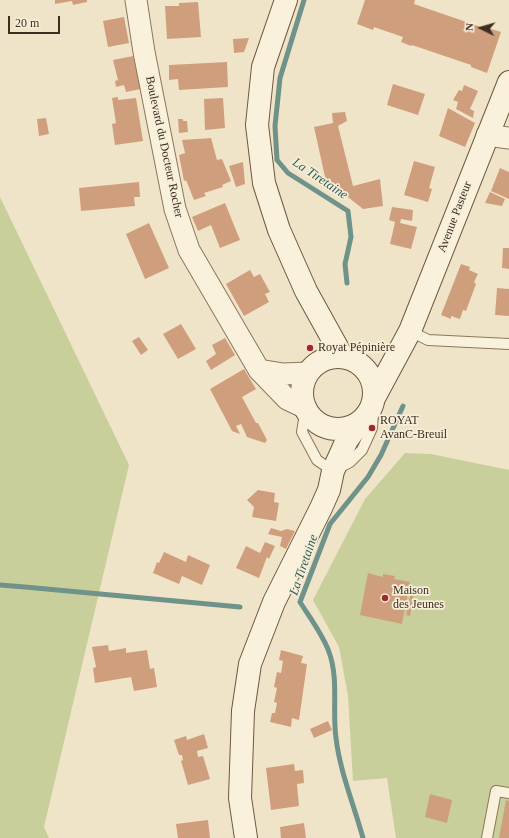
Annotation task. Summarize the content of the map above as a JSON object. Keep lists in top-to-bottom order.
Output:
{
  "streets": {
    "main road": ["Avenue Pasteur"],
    "street": ["Boulevard du Docteur Rocher"]
  },
  "crossings": [
    ["Boulevard du Docteur Rocher", "Avenue Pasteur"]
  ],
  "water": ["La Tiretaine"],
  "places": ["Royat Pépinière", "ROYAT AvanC-Breuil", "Maison des Jeunes"],
  "scale_bar": "20 m",
  "north": "left"
}
